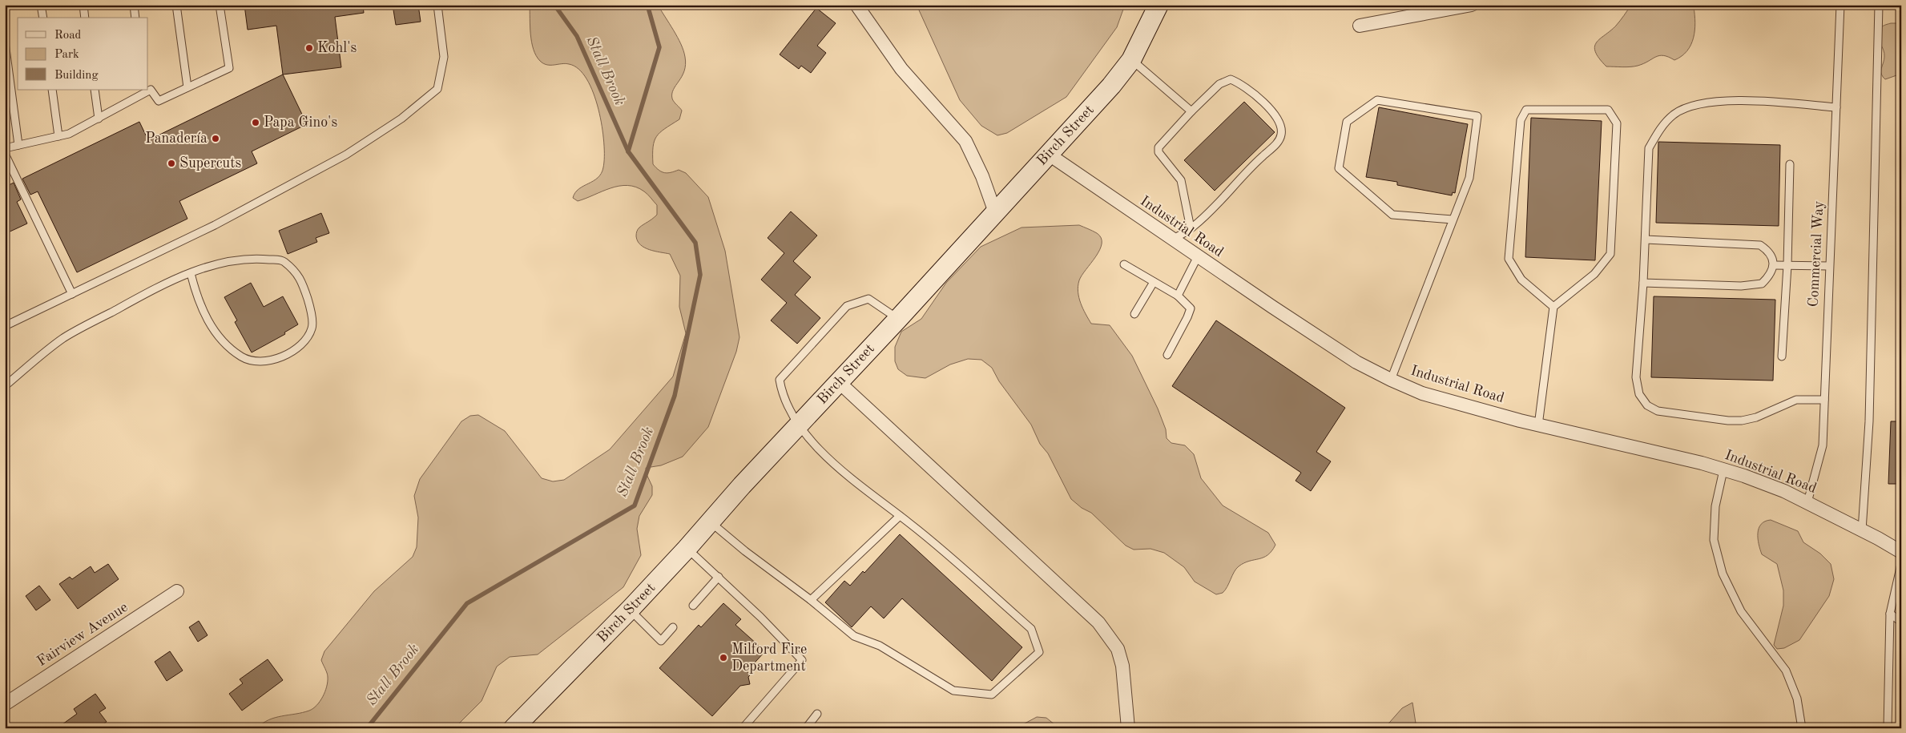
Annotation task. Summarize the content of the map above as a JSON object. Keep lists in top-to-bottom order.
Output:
{
  "streets": {
    "street": ["Birch Street", "Industrial Road", "Fairview Avenue"],
    "lane": ["Commercial Way"]
  },
  "crossings": [
    ["Birch Street", "Industrial Road"],
    ["Industrial Road", "Commercial Way"]
  ],
  "water": ["Stall Brook"],
  "places": [
    "Kohl's",
    "Papa Gino's",
    "Panadería",
    "Supercuts",
    "Milford Fire Department"
  ],
  "legend": ["Road", "Park", "Building"]
}
